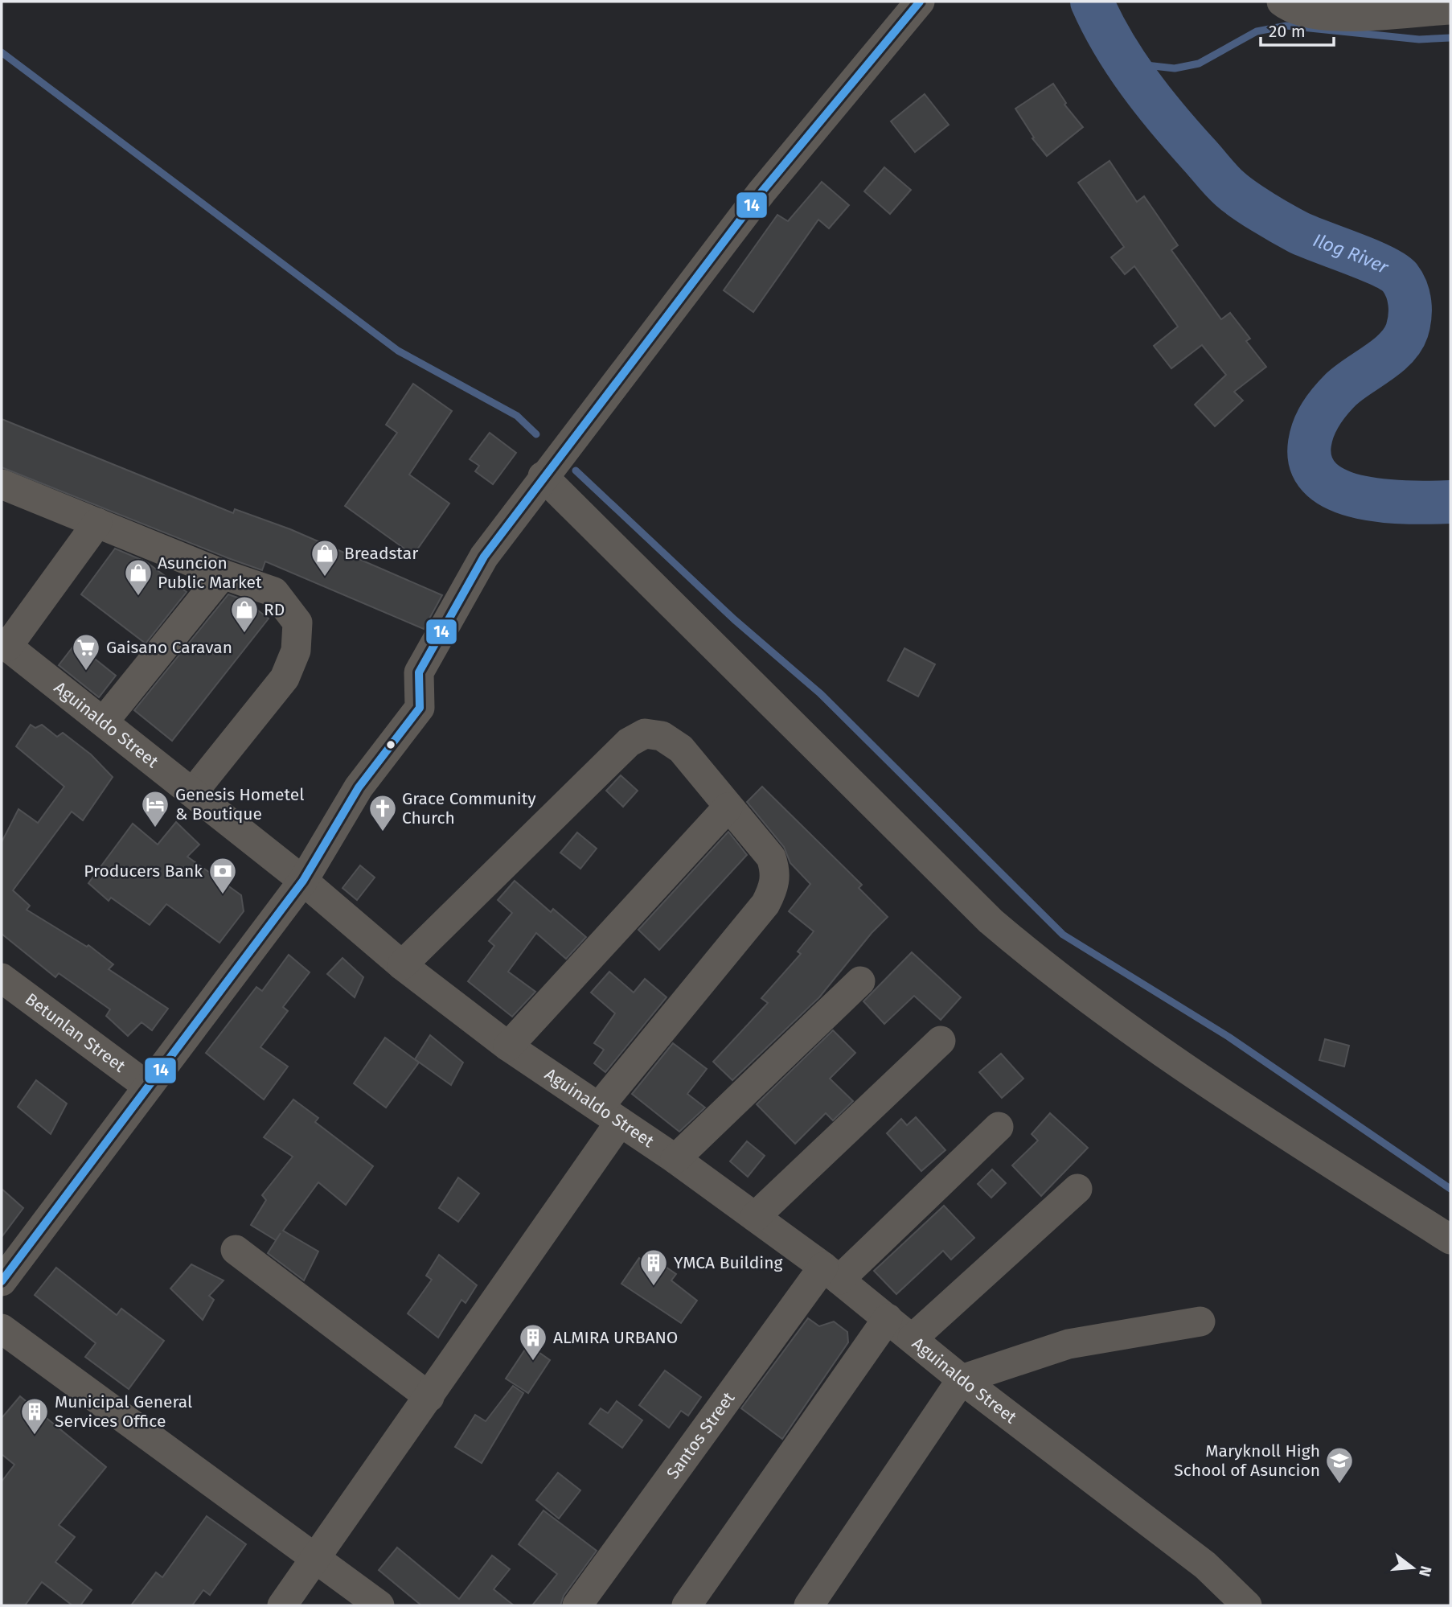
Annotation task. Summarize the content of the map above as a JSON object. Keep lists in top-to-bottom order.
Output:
{
  "streets": {
    "street": ["Aguinaldo Street", "Betunlan Street", "Santos Street"]
  },
  "crossings": [
    ["Aguinaldo Street", "Santos Street"]
  ],
  "water": ["Ilog River"],
  "places": {
    "shop": ["Breadstar", "Asuncion Public Market", "RD"],
    "supermarket": ["Gaisano Caravan"],
    "hotel": ["Genesis Hometel & Boutique"],
    "church": ["Grace Community Church"],
    "bank": ["Producers Bank"],
    "building": ["YMCA Building", "ALMIRA URBANO", "Municipal General Services Office"],
    "school or university": ["Maryknoll High School of Asuncion"]
  },
  "lines": ["transit line 14"],
  "scale_bar": "20 m",
  "north": "right"
}
